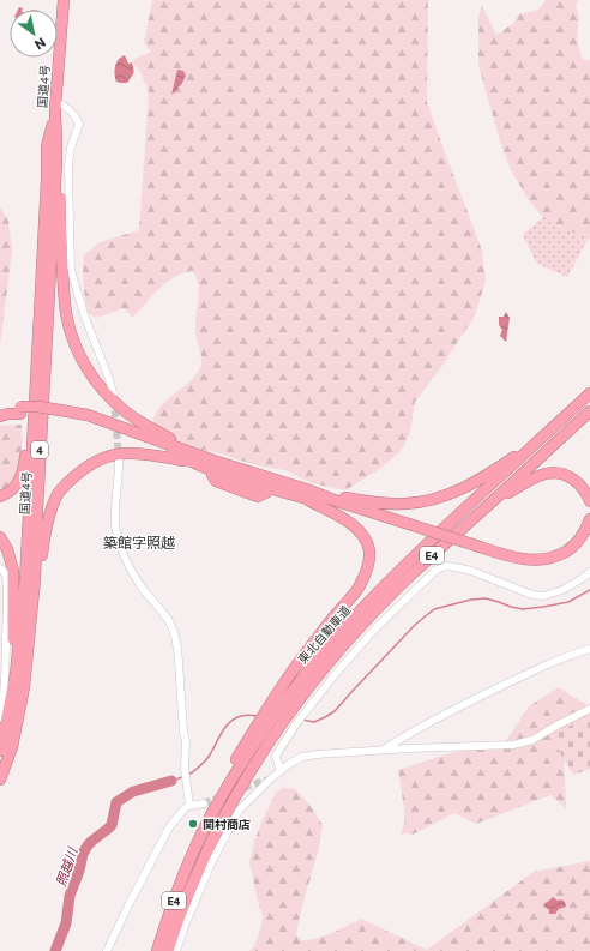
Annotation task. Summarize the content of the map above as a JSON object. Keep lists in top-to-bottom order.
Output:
{
  "streets": {
    "highway": [
      "国道4号",
      "4",
      "E4",
      "東北自動車道"
    ]
  },
  "crossings": [
    ["E4", "東北自動車道"]
  ],
  "districts": ["築館字照越"],
  "water": ["照越川"],
  "places": ["関村商店"],
  "north": "bottom right"
}
